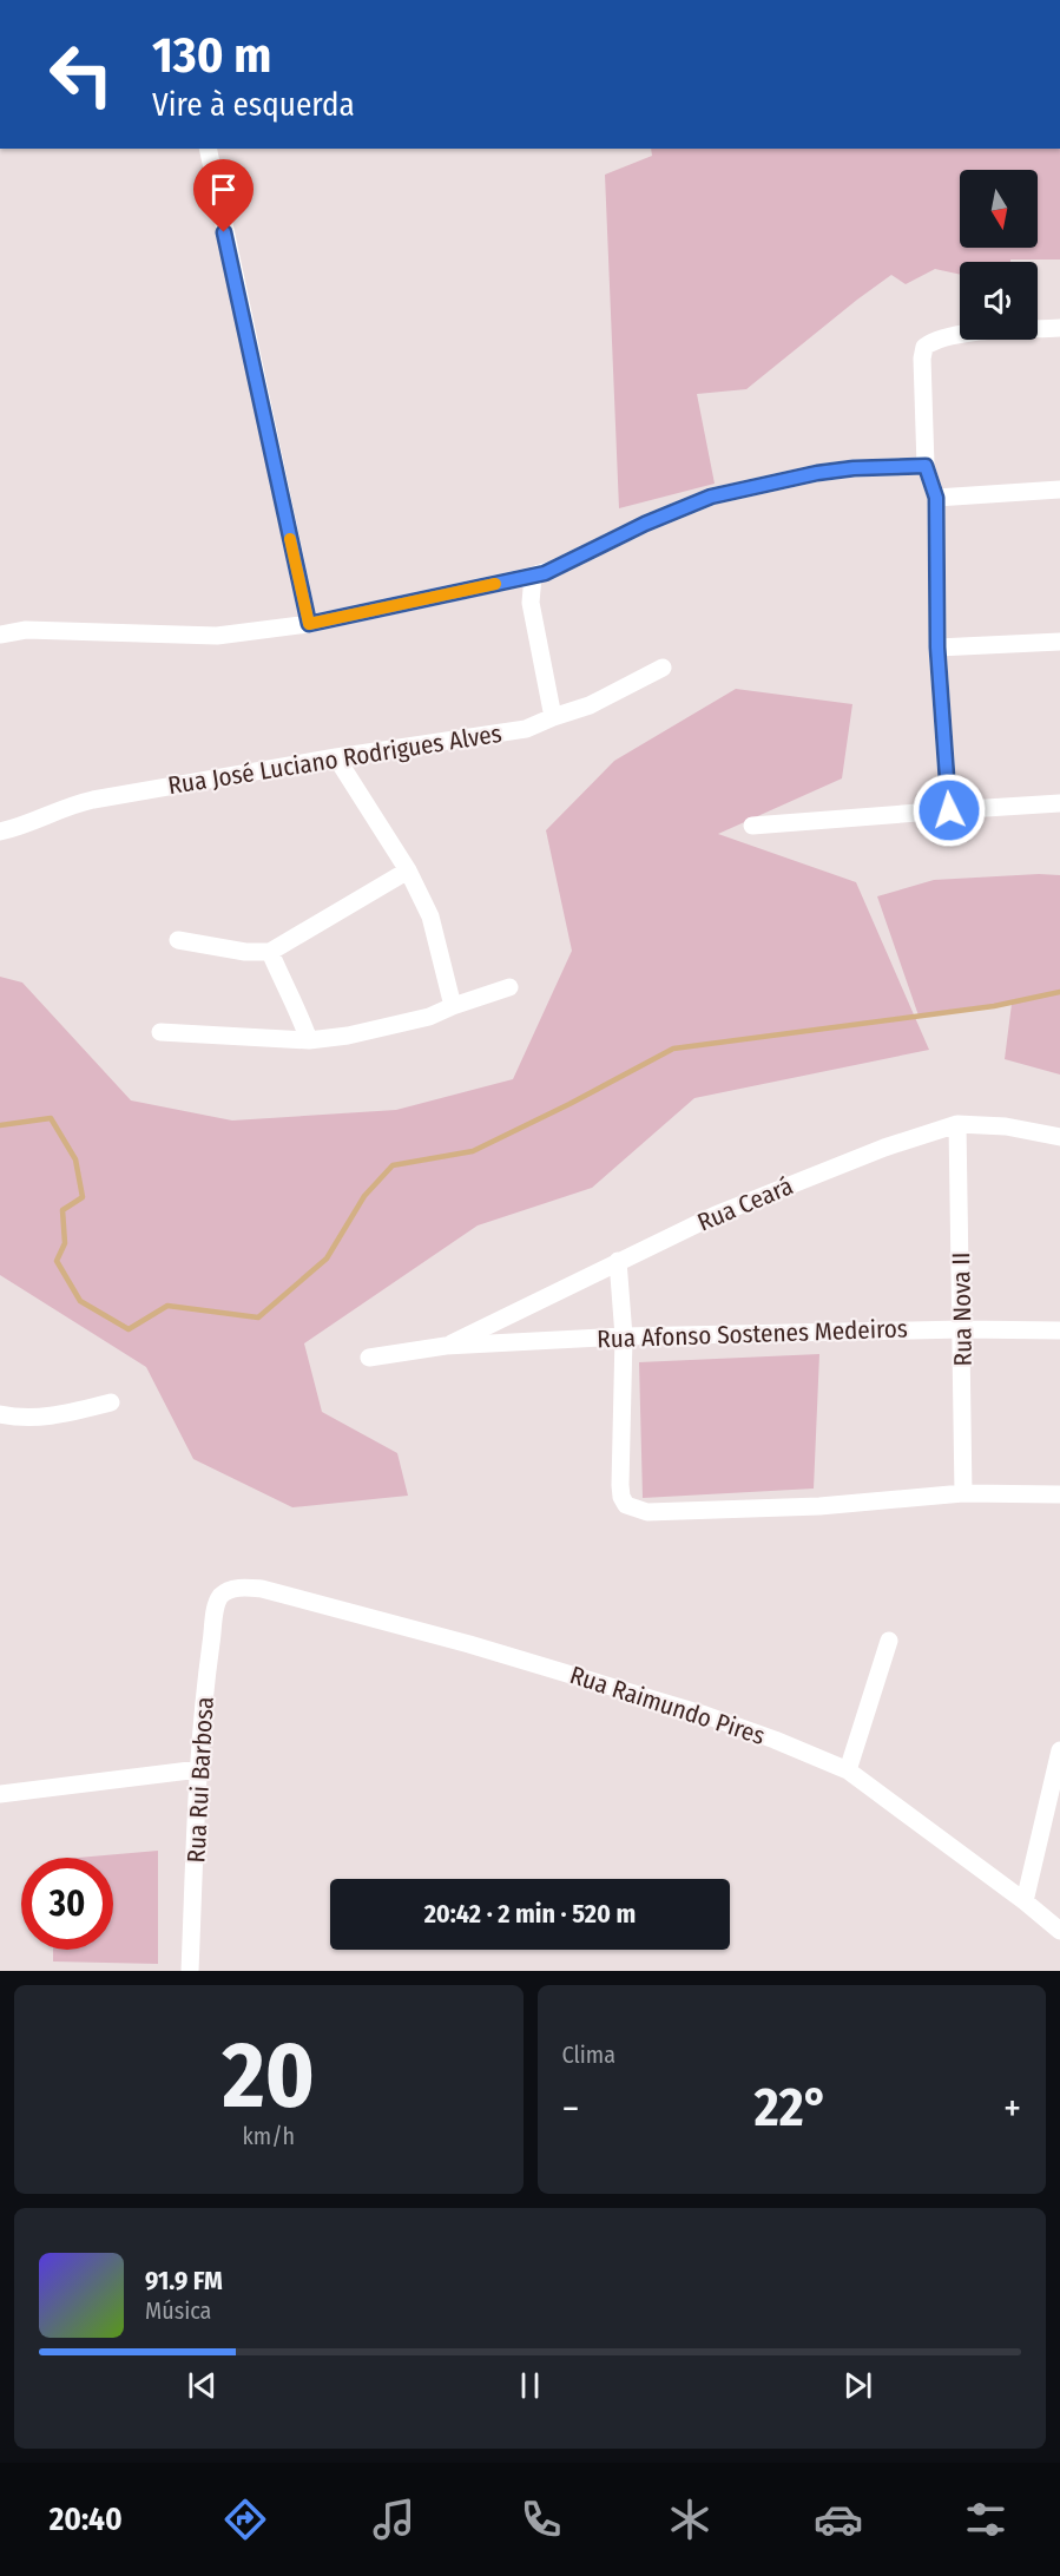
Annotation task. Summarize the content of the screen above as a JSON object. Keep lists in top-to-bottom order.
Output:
{
  "streets": {
    "street": [
      "Rua José Luciano Rodrigues Alves",
      "Rua Ceará",
      "Rua Nova II",
      "Rua Afonso Sostenes Medeiros",
      "Rua Raimundo Pires",
      "Rua Rui Barbosa"
    ]
  },
  "crossings": [
    ["Rua Ceará", "Rua Nova II"],
    ["Rua Ceará", "Rua Afonso Sostenes Medeiros"],
    ["Rua Nova II", "Rua Afonso Sostenes Medeiros"],
    ["Rua Raimundo Pires", "Rua Rui Barbosa"]
  ],
  "north": "bottom",
  "page": {
    "turn": ["130 m", "Vire à esquerda"],
    "limit": "30",
    "trip": "20:42 · 2 min · 520 m",
    "tile": [
      ["20", "km/h"],
      "Clima"
    ],
    "heat": ["−", "22°", "+"],
    "song": ["91.9 FM", "Música"],
    "tabs": "20:40"
  }
}
